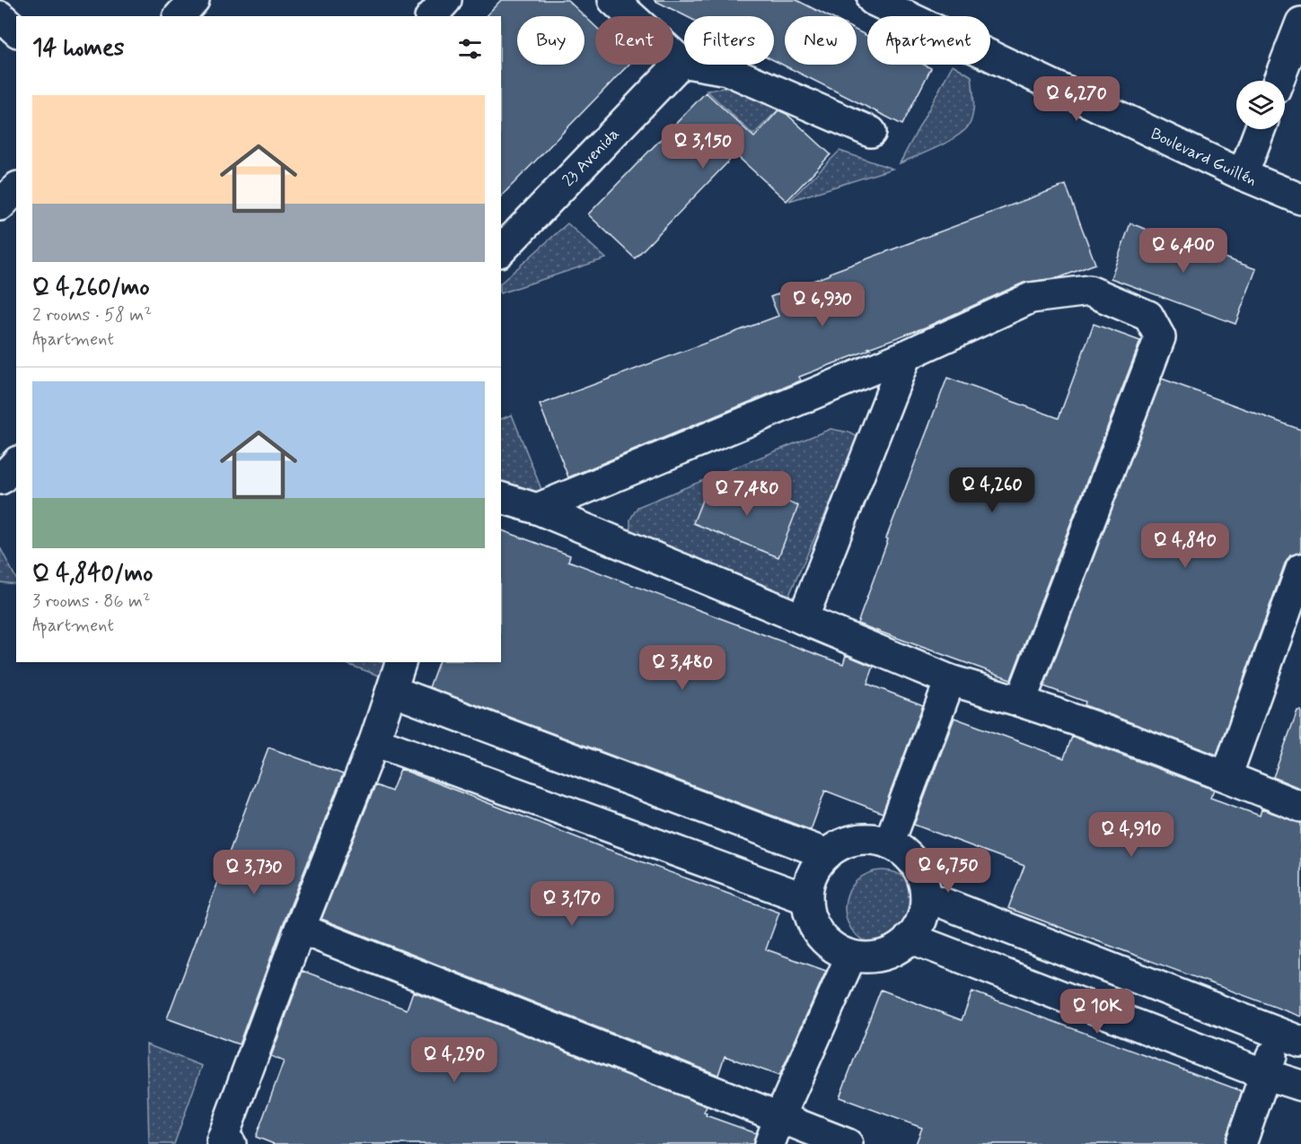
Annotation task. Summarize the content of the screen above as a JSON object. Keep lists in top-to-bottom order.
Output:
{
  "streets": {
    "street": ["Boulevard Guillén", "23 Avenida"]
  },
  "page": {
    "chip": [
      "Buy",
      "Rent",
      "Filters",
      "New",
      "Apartment"
    ],
    "heading": "14 homes",
    "price": [
      "Q 6,270",
      "Q 3,150",
      "Q 6,400",
      "Q 6,930",
      "Q 4,260",
      "Q 7,480",
      "Q 4,840",
      "Q 3,480",
      "Q 4,910",
      "Q 6,750",
      "Q 3,730",
      "Q 3,170",
      "Q 10K",
      "Q 4,290"
    ],
    "list": [
      {
        "name": "Q 4,260/mo",
        "note": "2 rooms · 58 m² · Apartment"
      },
      {
        "name": "Q 4,840/mo",
        "note": "3 rooms · 86 m² · Apartment"
      }
    ]
  }
}
